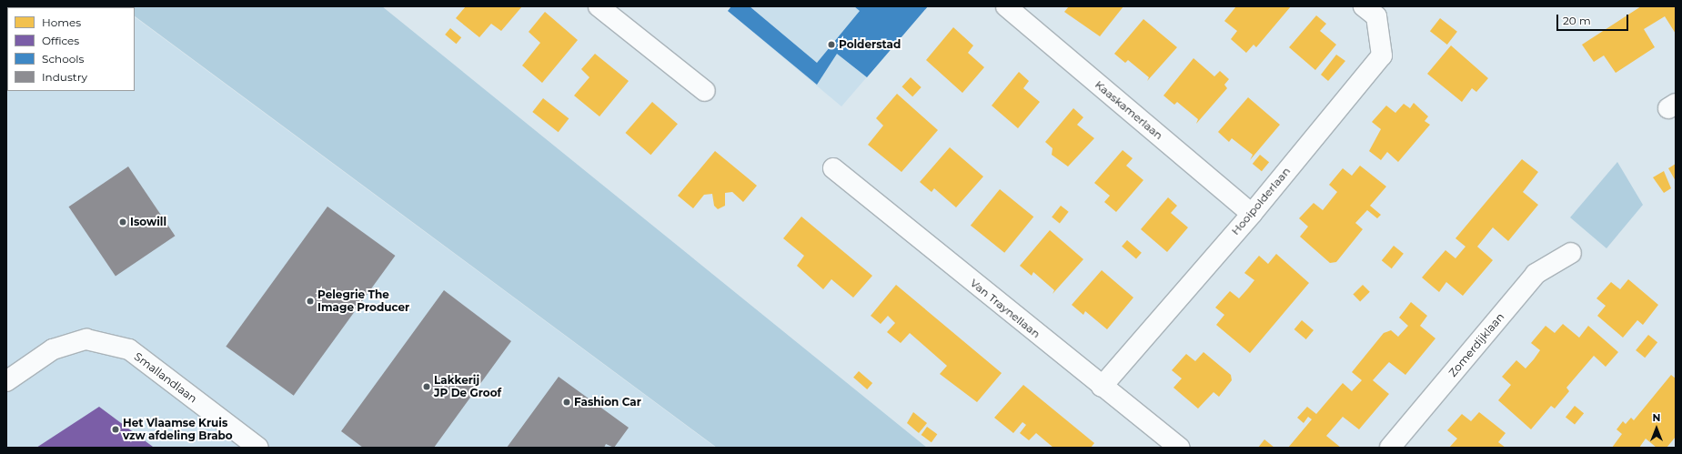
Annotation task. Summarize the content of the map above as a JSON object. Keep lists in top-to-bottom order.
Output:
{
  "streets": {
    "street": [
      "Kaaskamerlaan",
      "Hooipolderlaan",
      "Van Traynellaan",
      "Zomerdijklaan",
      "Smallandlaan"
    ]
  },
  "crossings": [
    ["Kaaskamerlaan", "Hooipolderlaan"],
    ["Hooipolderlaan", "Van Traynellaan"]
  ],
  "places": [
    "Polderstad",
    "Isowill",
    "Pelegrie The Image Producer",
    "Lakkerij JP De Groof",
    "Fashion Car",
    "Het Vlaamse Kruis vzw afdeling Brabo"
  ],
  "legend": [
    "Homes",
    "Offices",
    "Schools",
    "Industry"
  ],
  "scale_bar": "20 m",
  "north": "top"
}
